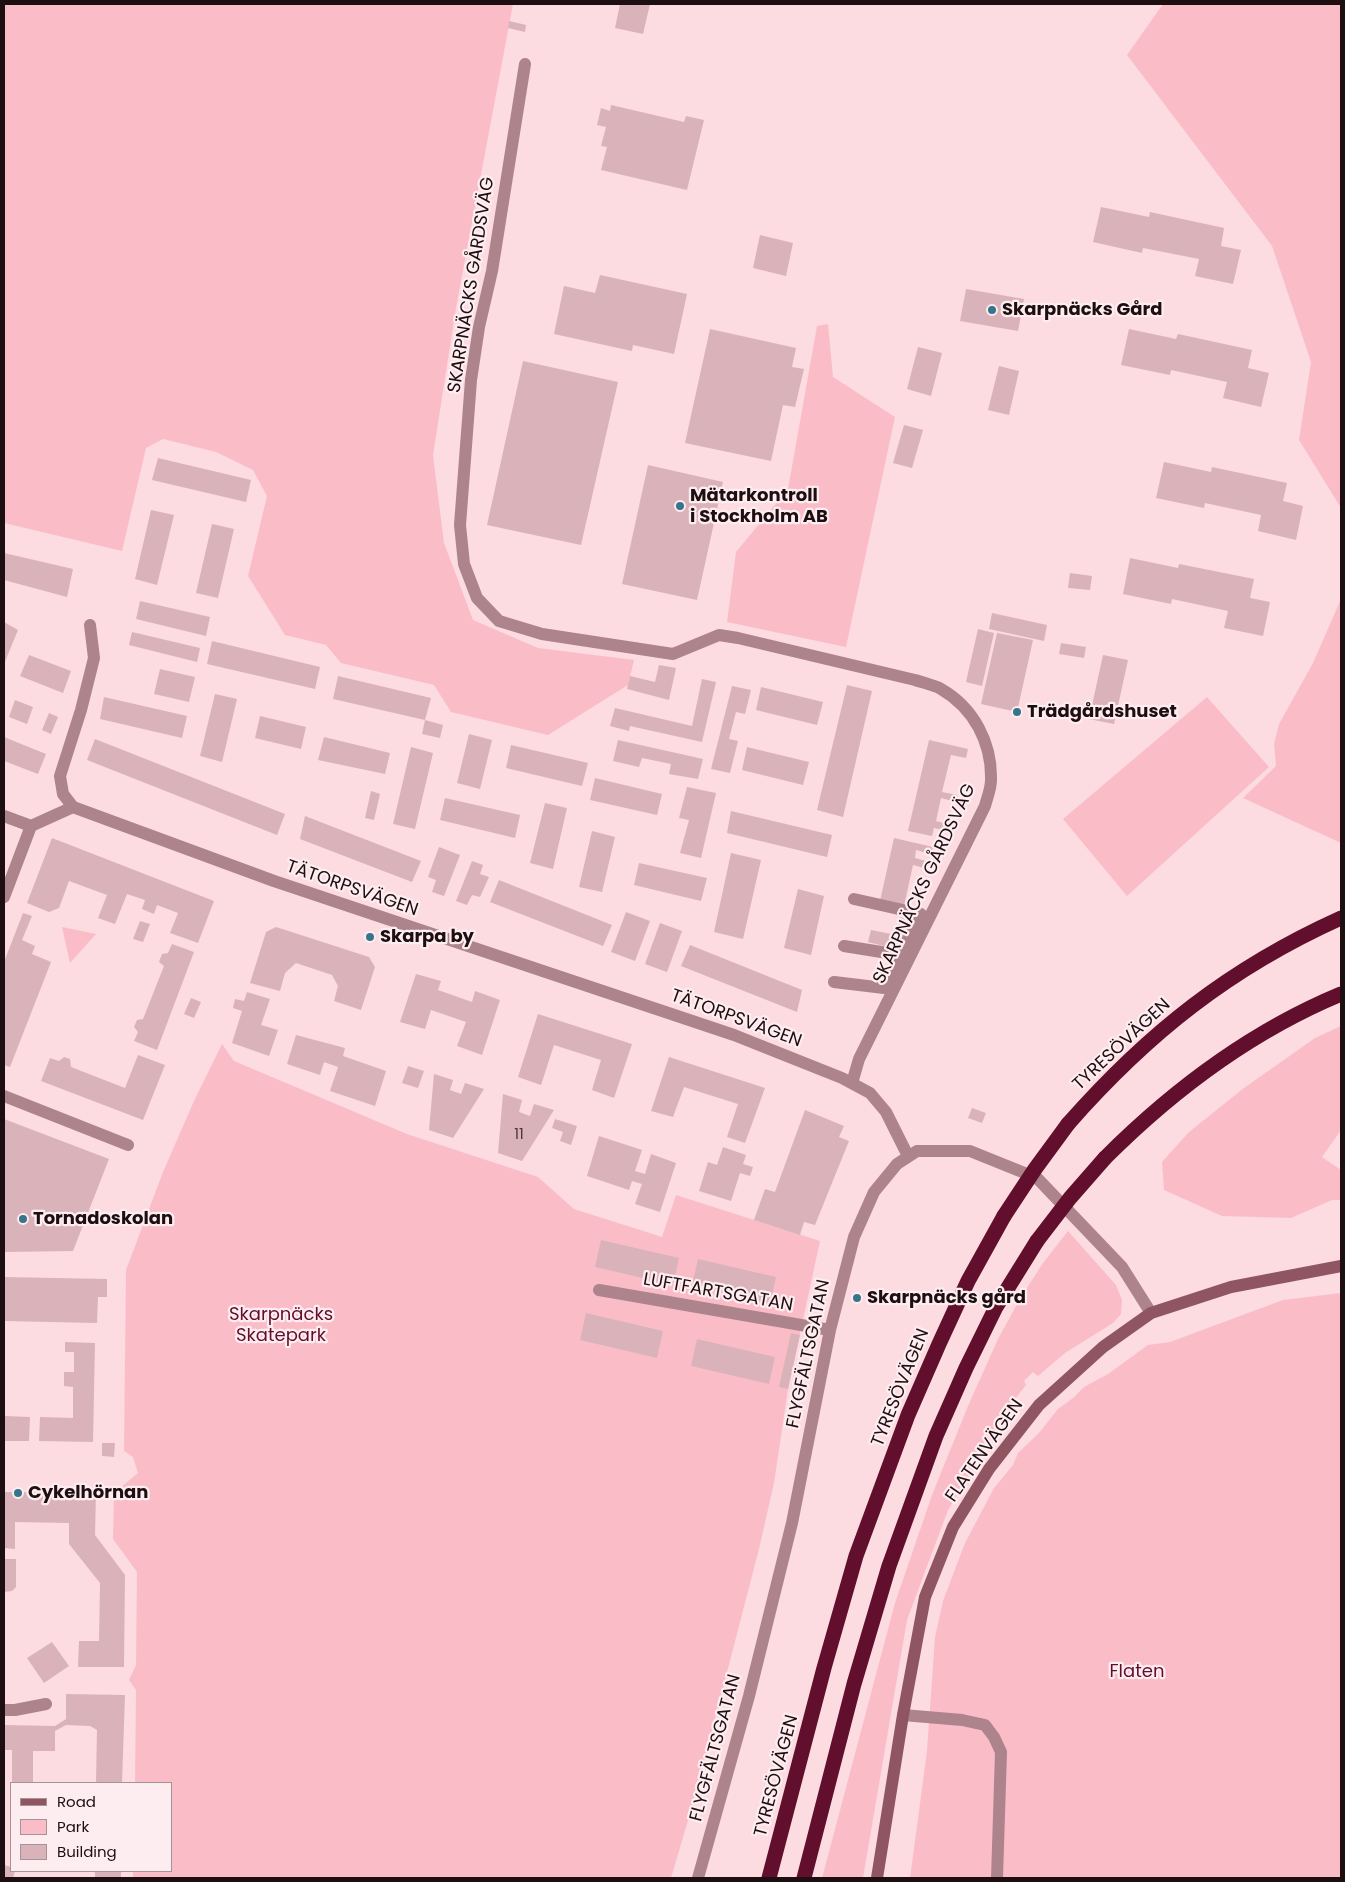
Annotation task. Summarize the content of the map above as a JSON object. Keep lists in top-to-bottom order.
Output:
{
  "streets": {
    "highway": ["TYRESÖVÄGEN"],
    "street": [
      "SKARPNÄCKS GÅRDSVÄG",
      "TÄTORPSVÄGEN",
      "LUFTFARTSGATAN",
      "FLYGFÄLTSGATAN",
      "FLATENVÄGEN"
    ]
  },
  "crossings": [
    ["SKARPNÄCKS GÅRDSVÄG", "TÄTORPSVÄGEN"],
    ["TÄTORPSVÄGEN", "FLYGFÄLTSGATAN"],
    ["LUFTFARTSGATAN", "FLYGFÄLTSGATAN"]
  ],
  "parks": ["Skarpnäcks Skatepark", "Flaten"],
  "places": [
    "Skarpnäcks Gård",
    "Mätarkontroll i Stockholm AB",
    "Trädgårdshuset",
    "Skarpa by",
    "Tornadoskolan",
    "Skarpnäcks gård",
    "Cykelhörnan"
  ],
  "house_numbers": ["11"],
  "legend": ["Road", "Park", "Building"]
}
